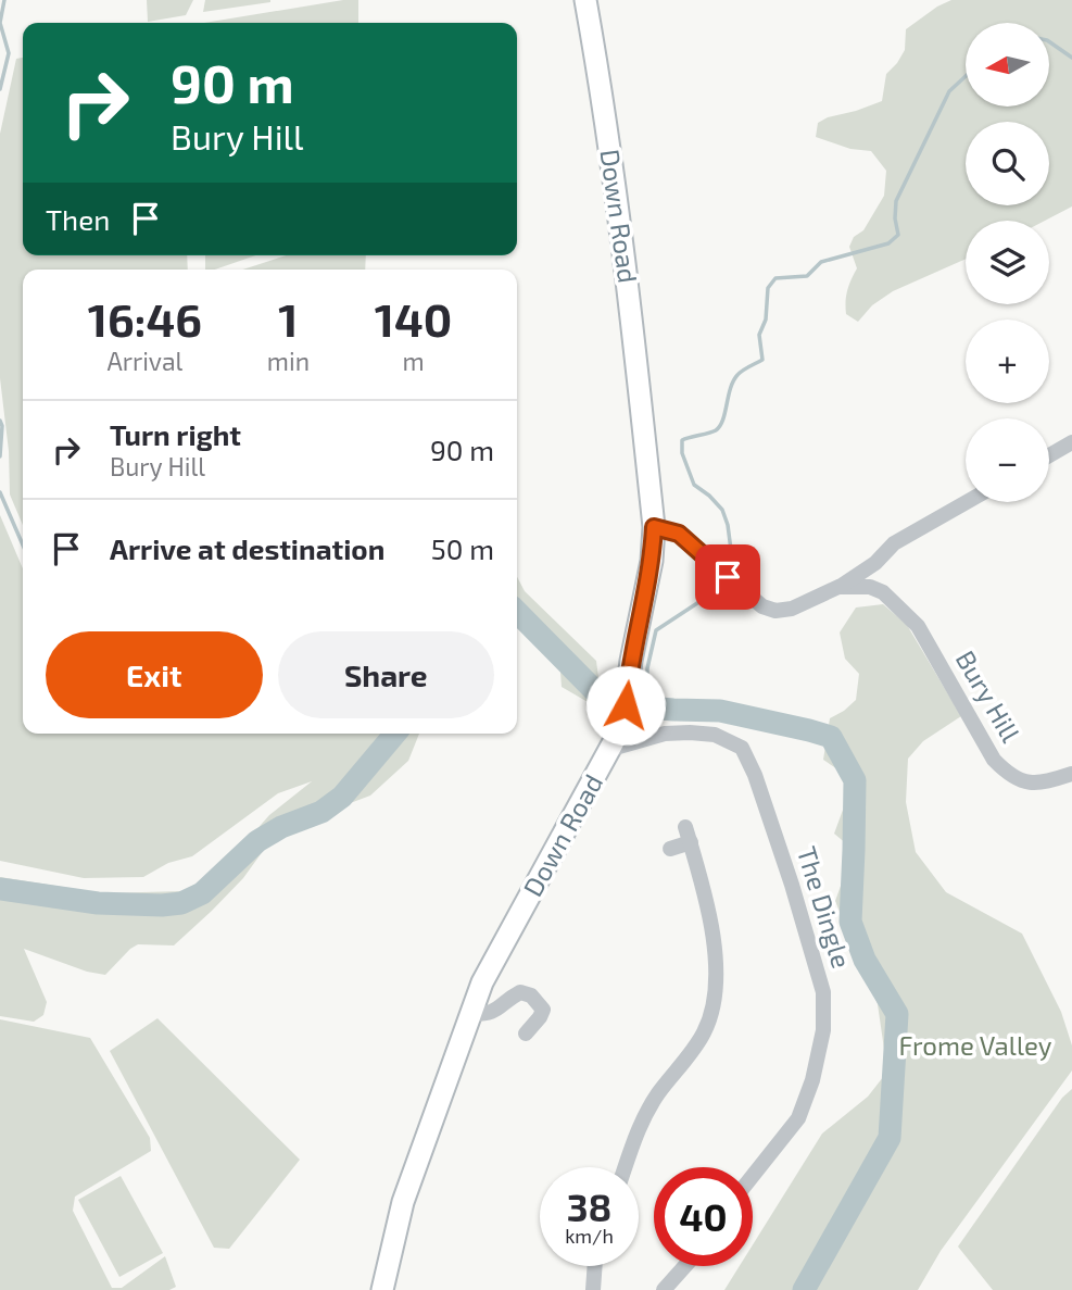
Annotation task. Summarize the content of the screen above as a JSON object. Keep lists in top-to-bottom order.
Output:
{
  "streets": {
    "street": ["Down Road", "Bury Hill", "The Dingle"]
  },
  "crossings": [
    ["Down Road", "The Dingle"]
  ],
  "parks": ["Frome Valley"],
  "north": "left",
  "page": {
    "map_buttons": ["+", "−"],
    "turn": ["90 m", "Bury Hill"],
    "then": "Then",
    "eta": [
      "16:46",
      "Arrival",
      "1",
      "min",
      "140",
      "m"
    ],
    "list": [
      {
        "name": "Turn right",
        "note": "Bury Hill",
        "value": "90 m"
      },
      {
        "name": "Arrive at destination",
        "value": "50 m"
      }
    ],
    "buttons": ["Exit", "Share"],
    "speed": "38 km/h",
    "limit": "40"
  }
}
